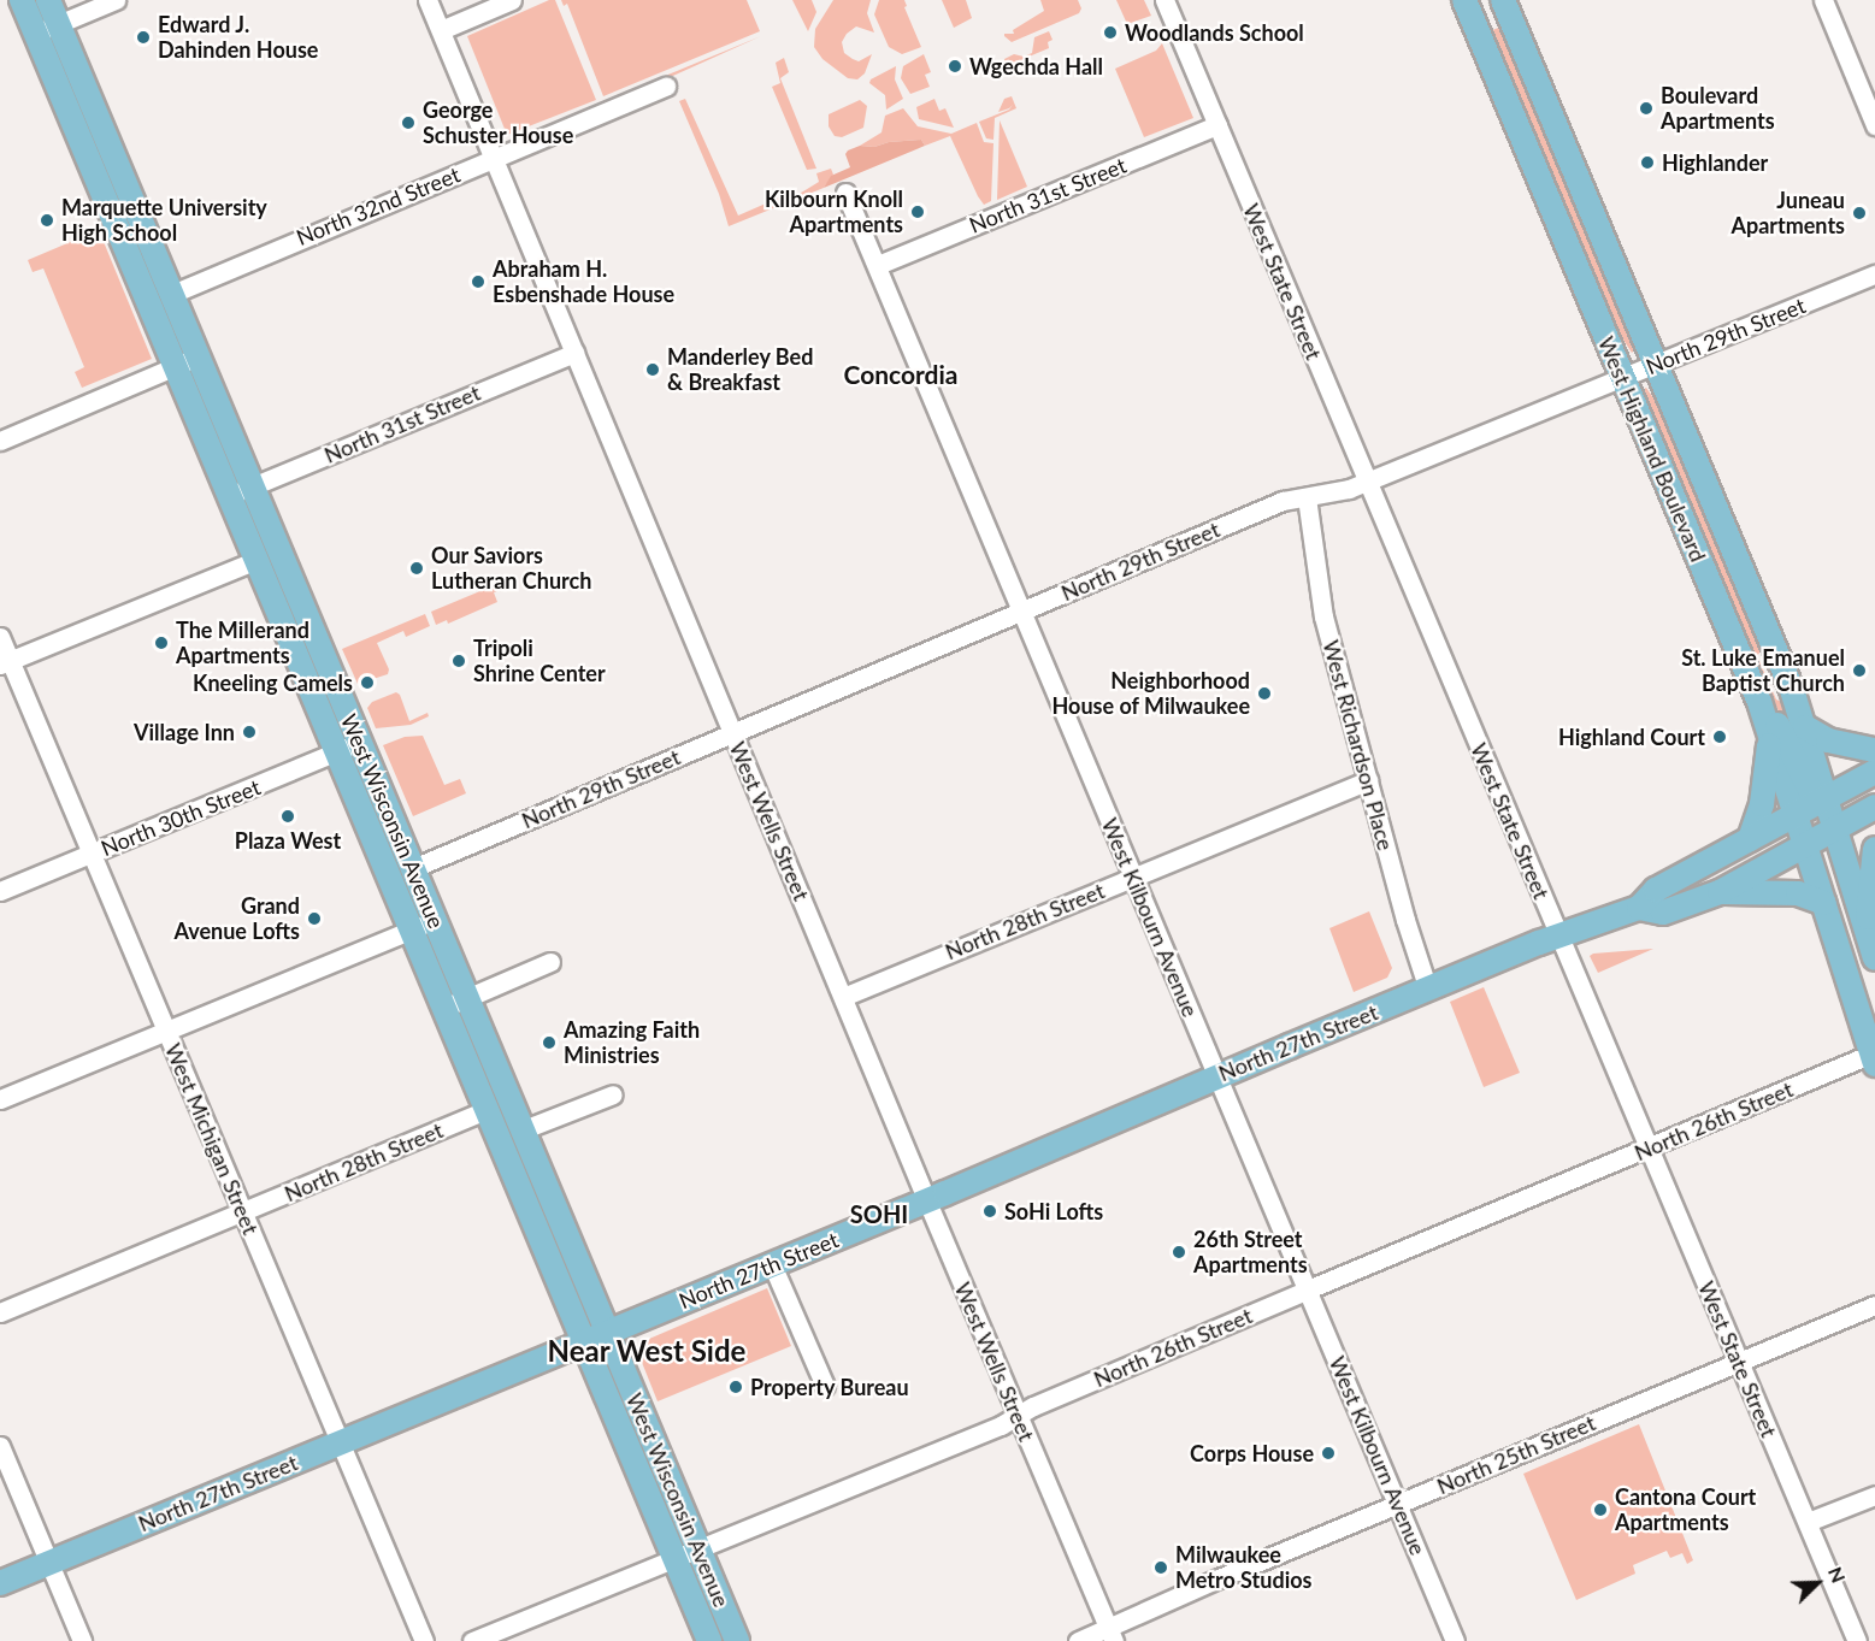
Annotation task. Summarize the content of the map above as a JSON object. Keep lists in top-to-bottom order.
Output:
{
  "streets": {
    "main road": ["West Highland Boulevard", "West Wisconsin Avenue", "North 27th Street"],
    "street": [
      "North 31st Street",
      "North 32nd Street",
      "West State Street",
      "North 29th Street",
      "West Richardson Place",
      "North 30th Street",
      "West Wells Street",
      "West Kilbourn Avenue",
      "North 28th Street",
      "North 26th Street",
      "West Michigan Street",
      "North 25th Street"
    ]
  },
  "crossings": [
    ["North 31st Street", "West State Street"],
    ["North 31st Street", "West Wisconsin Avenue"],
    ["North 31st Street", "West Wells Street"],
    ["North 31st Street", "West Kilbourn Avenue"],
    ["North 32nd Street", "West Wisconsin Avenue"],
    ["North 32nd Street", "West Wells Street"],
    ["West State Street", "North 29th Street"],
    ["West State Street", "North 27th Street"],
    ["West State Street", "North 26th Street"],
    ["West State Street", "North 25th Street"],
    ["North 29th Street", "West Highland Boulevard"],
    ["North 29th Street", "West Richardson Place"],
    ["North 29th Street", "West Wisconsin Avenue"],
    ["North 29th Street", "West Wells Street"],
    ["North 29th Street", "West Kilbourn Avenue"],
    ["West Highland Boulevard", "North 27th Street"],
    ["West Highland Boulevard", "North 26th Street"],
    ["West Richardson Place", "North 28th Street"],
    ["West Richardson Place", "North 27th Street"],
    ["North 30th Street", "West Wisconsin Avenue"],
    ["North 30th Street", "West Michigan Street"],
    ["West Wisconsin Avenue", "North 28th Street"],
    ["West Wisconsin Avenue", "North 27th Street"],
    ["West Wisconsin Avenue", "North 26th Street"],
    ["West Wells Street", "North 28th Street"],
    ["West Wells Street", "North 27th Street"],
    ["West Wells Street", "North 26th Street"],
    ["West Wells Street", "North 25th Street"],
    ["West Kilbourn Avenue", "North 28th Street"],
    ["West Kilbourn Avenue", "North 27th Street"],
    ["West Kilbourn Avenue", "North 26th Street"],
    ["West Kilbourn Avenue", "North 25th Street"],
    ["North 28th Street", "West Michigan Street"],
    ["North 27th Street", "West Michigan Street"]
  ],
  "districts": ["Concordia", "SOHI", "Near West Side"],
  "places": [
    "Woodlands School",
    "Edward J. Dahinden House",
    "Wgechda Hall",
    "Boulevard Apartments",
    "George Schuster House",
    "Highlander",
    "Kilbourn Knoll Apartments",
    "Juneau Apartments",
    "Marquette University High School",
    "Abraham H. Esbenshade House",
    "Manderley Bed & Breakfast",
    "Our Saviors Lutheran Church",
    "The Millerand Apartments",
    "Tripoli Shrine Center",
    "St. Luke Emanuel Baptist Church",
    "Kneeling Camels",
    "Neighborhood House of Milwaukee",
    "Village Inn",
    "Highland Court",
    "Plaza West",
    "Grand Avenue Lofts",
    "Amazing Faith Ministries",
    "SoHi Lofts",
    "26th Street Apartments",
    "Property Bureau",
    "Corps House",
    "Cantona Court Apartments",
    "Milwaukee Metro Studios"
  ],
  "north": "top right"
}
